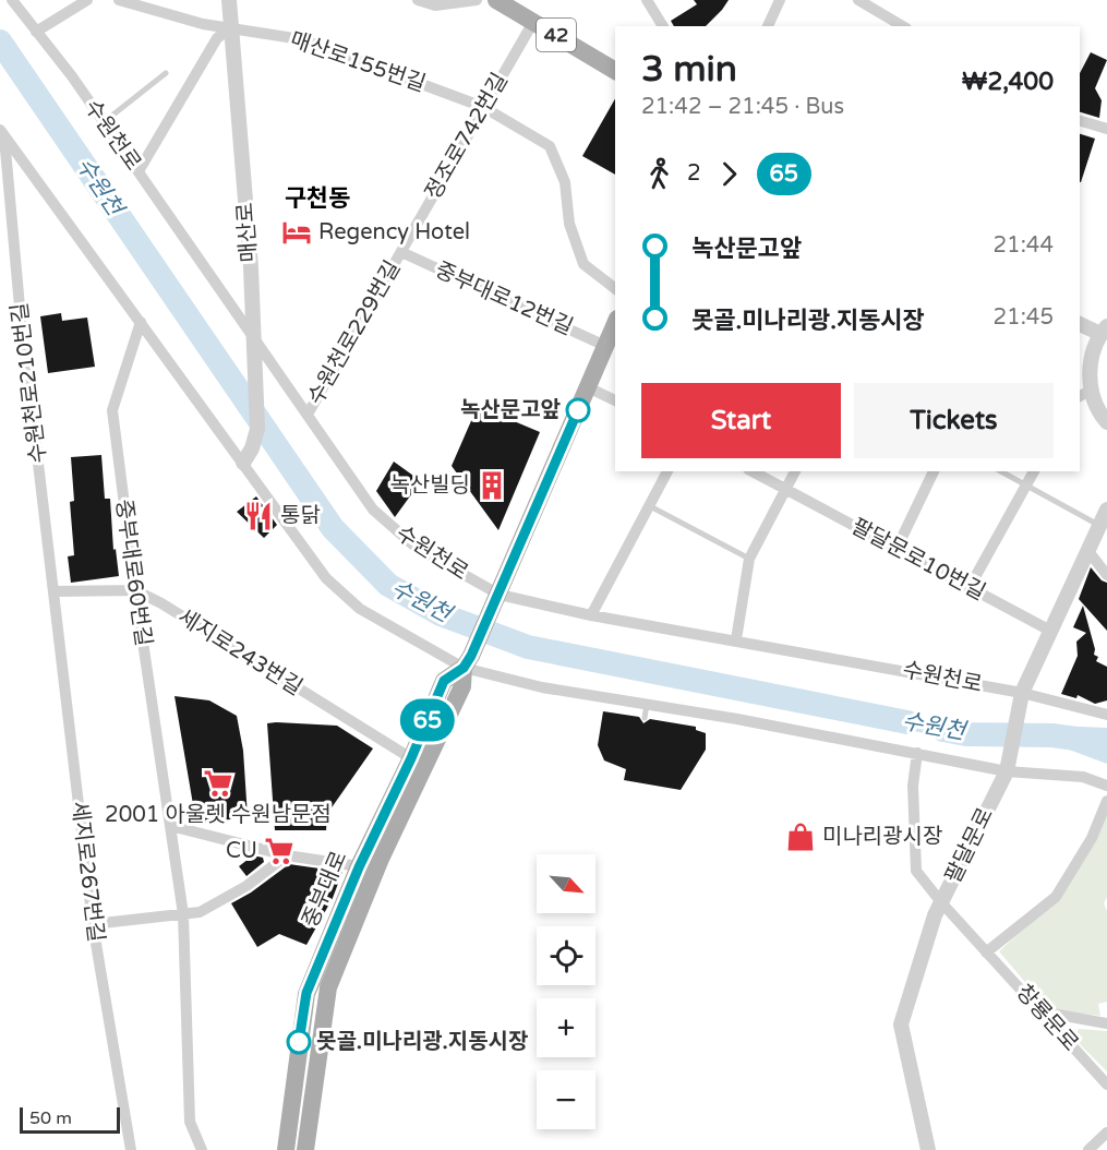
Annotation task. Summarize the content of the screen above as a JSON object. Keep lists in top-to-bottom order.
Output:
{
  "streets": {
    "main road": ["42", "중부대로"],
    "street": [
      "매산로155번길",
      "수원천로",
      "정조로742번길",
      "매산로",
      "중부대로12번길",
      "수원천로229번길",
      "수원천로210번길",
      "팔달문로10번길",
      "중부대로60번길",
      "세지로243번길",
      "팔달문로",
      "세지로267번길",
      "창룡문로"
    ]
  },
  "crossings": [
    ["42", "정조로742번길"],
    ["매산로155번길", "정조로742번길"],
    ["매산로155번길", "매산로"],
    ["수원천로", "매산로"],
    ["수원천로", "수원천로229번길"],
    ["수원천로", "팔달문로"],
    ["수원천로", "중부대로"],
    ["정조로742번길", "중부대로12번길"],
    ["정조로742번길", "수원천로229번길"],
    ["중부대로12번길", "수원천로229번길"],
    ["중부대로12번길", "중부대로"],
    ["수원천로210번길", "세지로243번길"],
    ["수원천로210번길", "세지로267번길"],
    ["팔달문로10번길", "팔달문로"],
    ["중부대로60번길", "세지로243번길"],
    ["세지로243번길", "세지로267번길"],
    ["세지로243번길", "중부대로"],
    ["팔달문로", "창룡문로"]
  ],
  "districts": ["구천동"],
  "water": ["수원천"],
  "places": {
    "hotel": ["Regency Hotel"],
    "other": ["녹산문고앞", "못골.미나리광.지동시장"],
    "building": ["녹산빌딩"],
    "restaurant": ["통닭"],
    "supermarket": ["2001 아울렛 수원남문점", "CU"],
    "shop": ["미나리광시장"]
  },
  "lines": ["bus line 65"],
  "scale_bar": "50 m",
  "north": "bottom right",
  "page": {
    "on_map": "65",
    "heading": ["3 min", "21:42 – 21:45 · Bus", "₩2,400"],
    "legs": ["2", "65"],
    "list": [
      {
        "name": "녹산문고앞",
        "value": "21:44"
      },
      {
        "name": "못골.미나리광.지동시장",
        "value": "21:45"
      }
    ],
    "buttons": ["Start", "Tickets"],
    "map_buttons": ["+", "−"],
    "scale": "50 m"
  }
}
